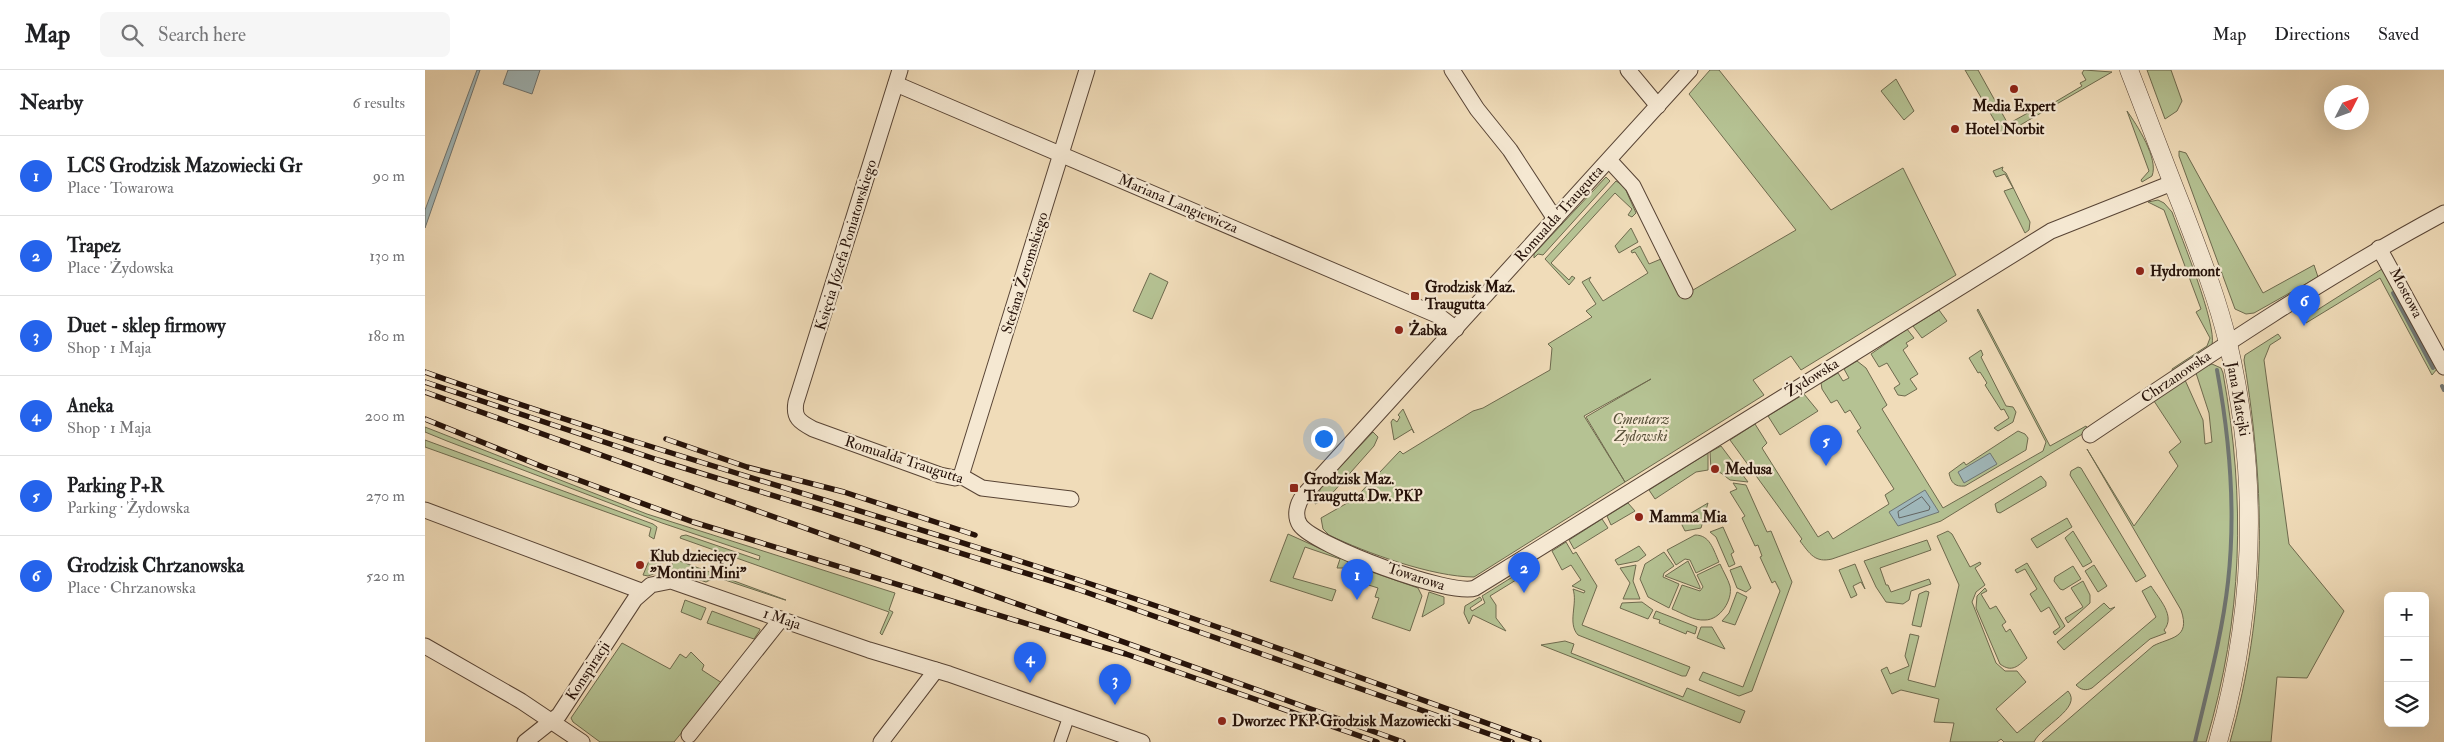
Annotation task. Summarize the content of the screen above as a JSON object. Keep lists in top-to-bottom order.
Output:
{
  "streets": {
    "street": [
      "Mariana Langiewicza",
      "Romualda Traugutta",
      "Księcia Józefa Poniatowskiego",
      "Stefana Żeromskiego",
      "Mostowa",
      "Chrzanowska",
      "Żydowska",
      "Jana Matejki",
      "Towarowa",
      "1 Maja",
      "Konspiracji"
    ]
  },
  "crossings": [
    ["Mariana Langiewicza", "Romualda Traugutta"],
    ["Mariana Langiewicza", "Księcia Józefa Poniatowskiego"],
    ["Mariana Langiewicza", "Stefana Żeromskiego"],
    ["Romualda Traugutta", "Księcia Józefa Poniatowskiego"],
    ["Romualda Traugutta", "Stefana Żeromskiego"],
    ["Romualda Traugutta", "Towarowa"],
    ["Mostowa", "Chrzanowska"],
    ["Chrzanowska", "Jana Matejki"],
    ["Żydowska", "Jana Matejki"],
    ["Żydowska", "Towarowa"],
    ["1 Maja", "Konspiracji"]
  ],
  "parks": ["Cmentarz Żydowski"],
  "places": {
    "other": [
      "Media Expert",
      "Hotel Norbit",
      "Hydromont",
      "Żabka",
      "Medusa",
      "Mamma Mia",
      "Klub dziecięcy \"Montini Mini\"",
      "Dworzec PKP Grodzisk Mazowiecki"
    ],
    "transit": ["Grodzisk Maz. Traugutta", "Grodzisk Maz. Traugutta Dw. PKP"]
  },
  "north": "top right",
  "page": {
    "header": "Map",
    "search": "Search here",
    "nav": ["Map", "Directions", "Saved"],
    "heading": ["Nearby", "6 results"],
    "list": [
      {
        "mark": "1",
        "name": "LCS Grodzisk Mazowiecki Gr",
        "note": "Place · Towarowa",
        "value": "90 m"
      },
      {
        "mark": "2",
        "name": "Trapez",
        "note": "Place · Żydowska",
        "value": "130 m"
      },
      {
        "mark": "3",
        "name": "Duet - sklep firmowy",
        "note": "Shop · 1 Maja",
        "value": "180 m"
      },
      {
        "mark": "4",
        "name": "Aneka",
        "note": "Shop · 1 Maja",
        "value": "200 m"
      },
      {
        "mark": "5",
        "name": "Parking P+R",
        "note": "Parking · Żydowska",
        "value": "270 m"
      },
      {
        "mark": "6",
        "name": "Grodzisk Chrzanowska",
        "note": "Place · Chrzanowska",
        "value": "520 m"
      }
    ],
    "pins": [
      "6",
      "5",
      "2",
      "1",
      "4",
      "3"
    ],
    "map_buttons": ["+", "−"]
  }
}
